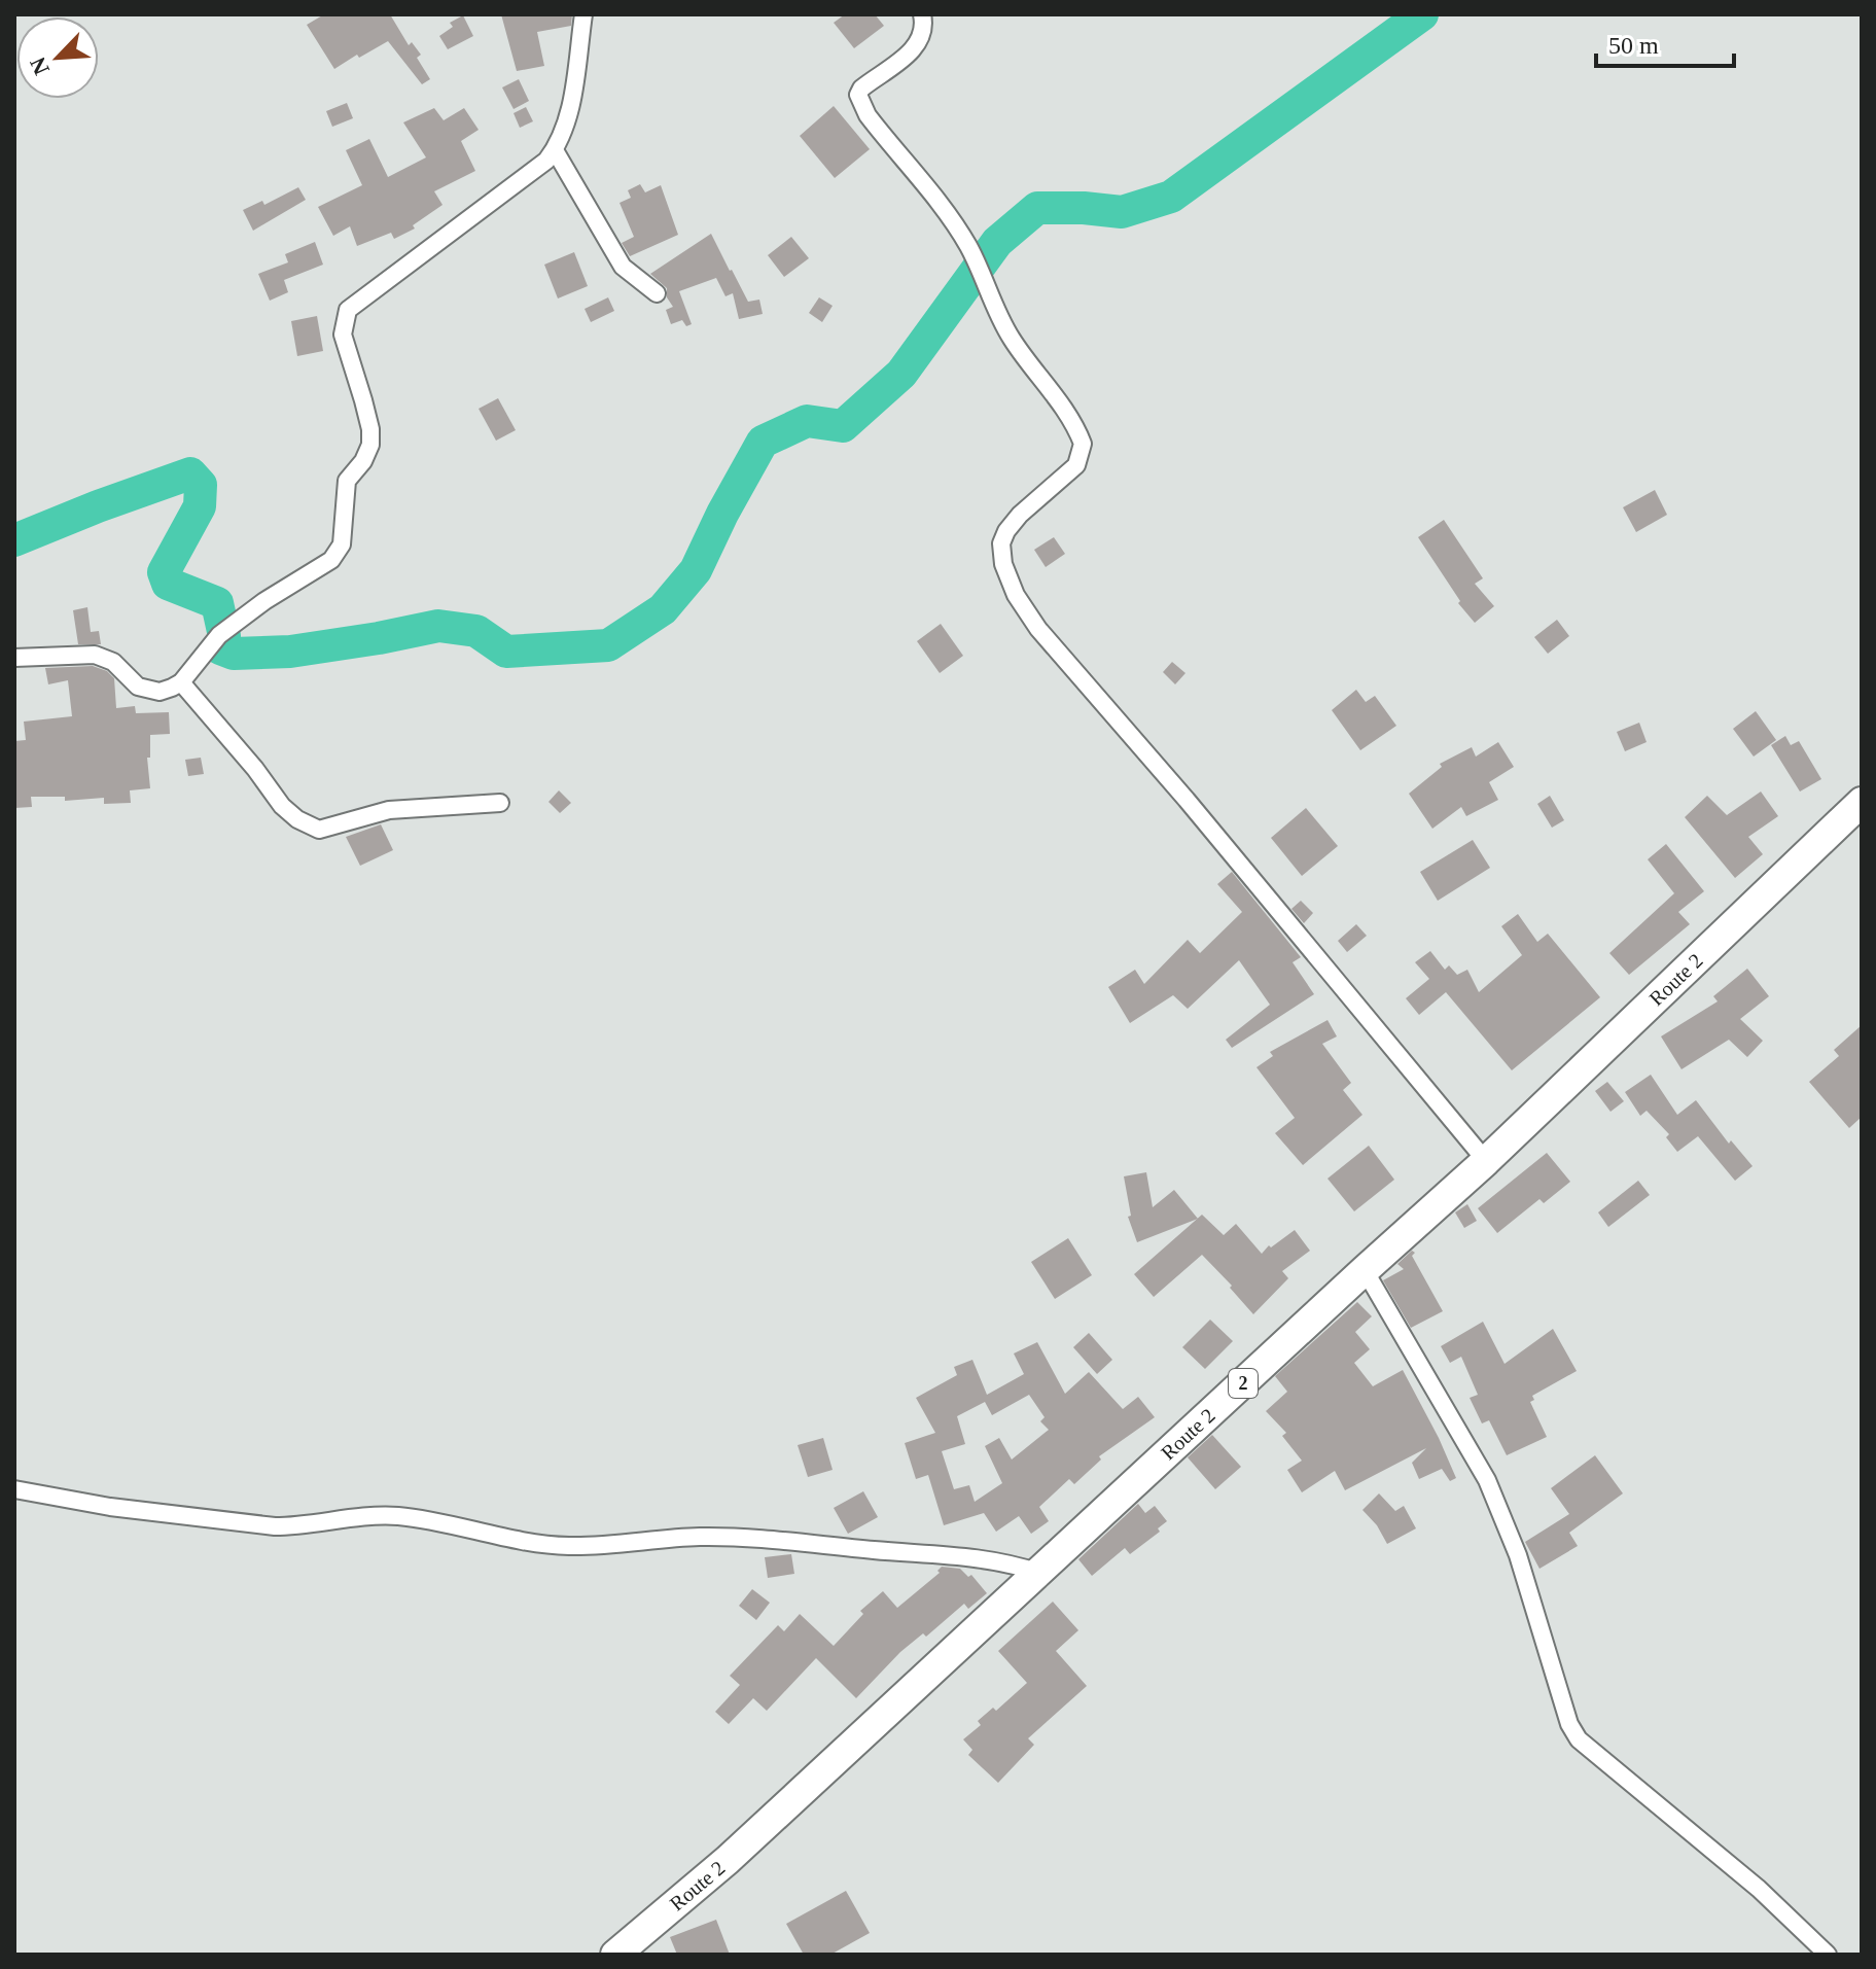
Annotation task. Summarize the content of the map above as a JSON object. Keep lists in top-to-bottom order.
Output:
{
  "streets": {
    "highway": ["Route 2", "2"]
  },
  "scale_bar": "50 m",
  "north": "bottom left"
}
